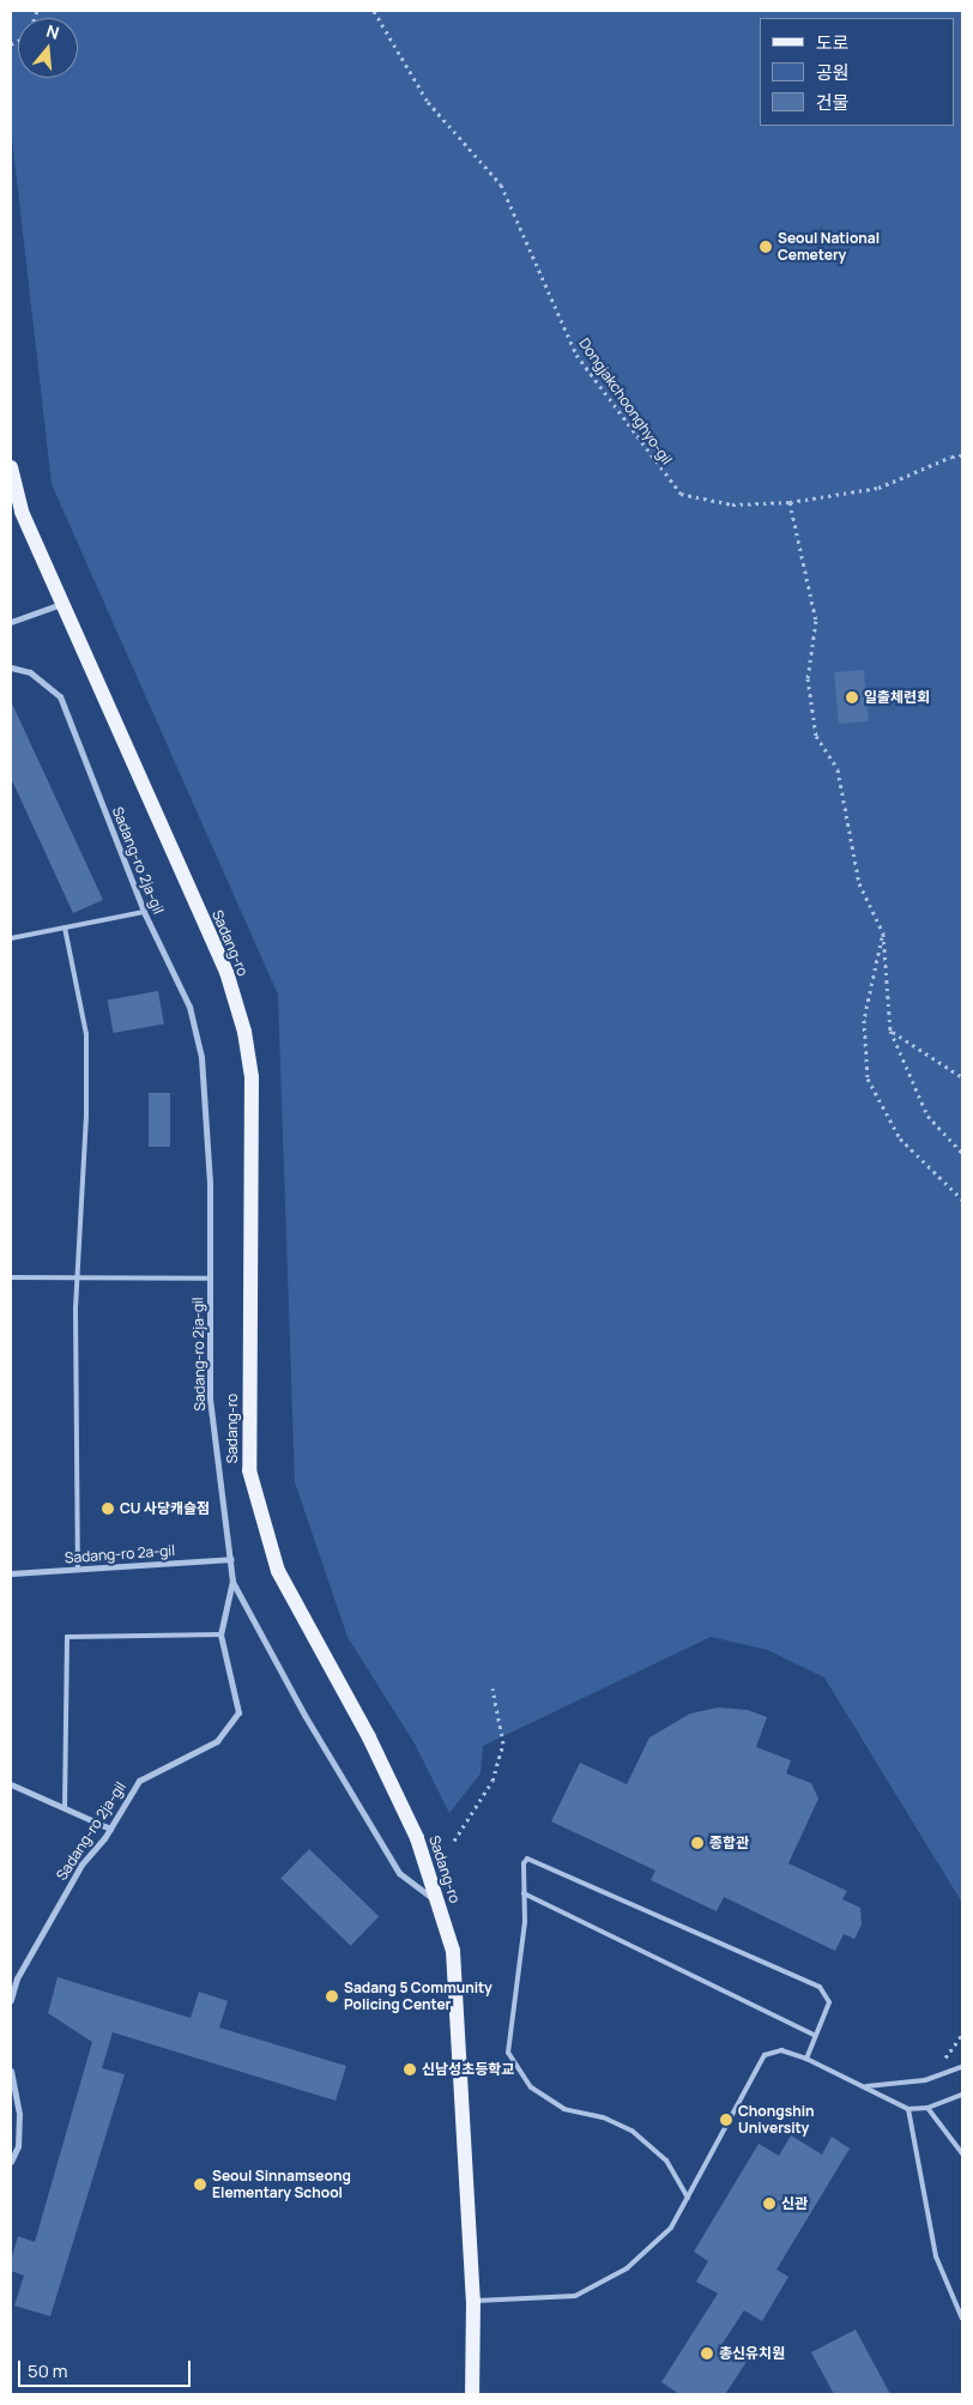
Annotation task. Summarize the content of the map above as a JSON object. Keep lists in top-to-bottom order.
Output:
{
  "streets": {
    "main road": ["Sadang-ro"],
    "street": ["Sadang-ro 2ja-gil", "Sadang-ro 2a-gil"],
    "path": ["Dongjakchoonghyo-gil"]
  },
  "crossings": [
    ["Sadang-ro 2ja-gil", "Sadang-ro 2a-gil"]
  ],
  "places": [
    "Seoul National Cemetery",
    "일출체련회",
    "CU 사당캐슬점",
    "종합관",
    "Sadang 5 Community Policing Center",
    "신남성초등학교",
    "Chongshin University",
    "Seoul Sinnamseong Elementary School",
    "신관",
    "총신유치원"
  ],
  "legend": ["도로", "공원", "건물"],
  "scale_bar": "50 m",
  "north": "top"
}
